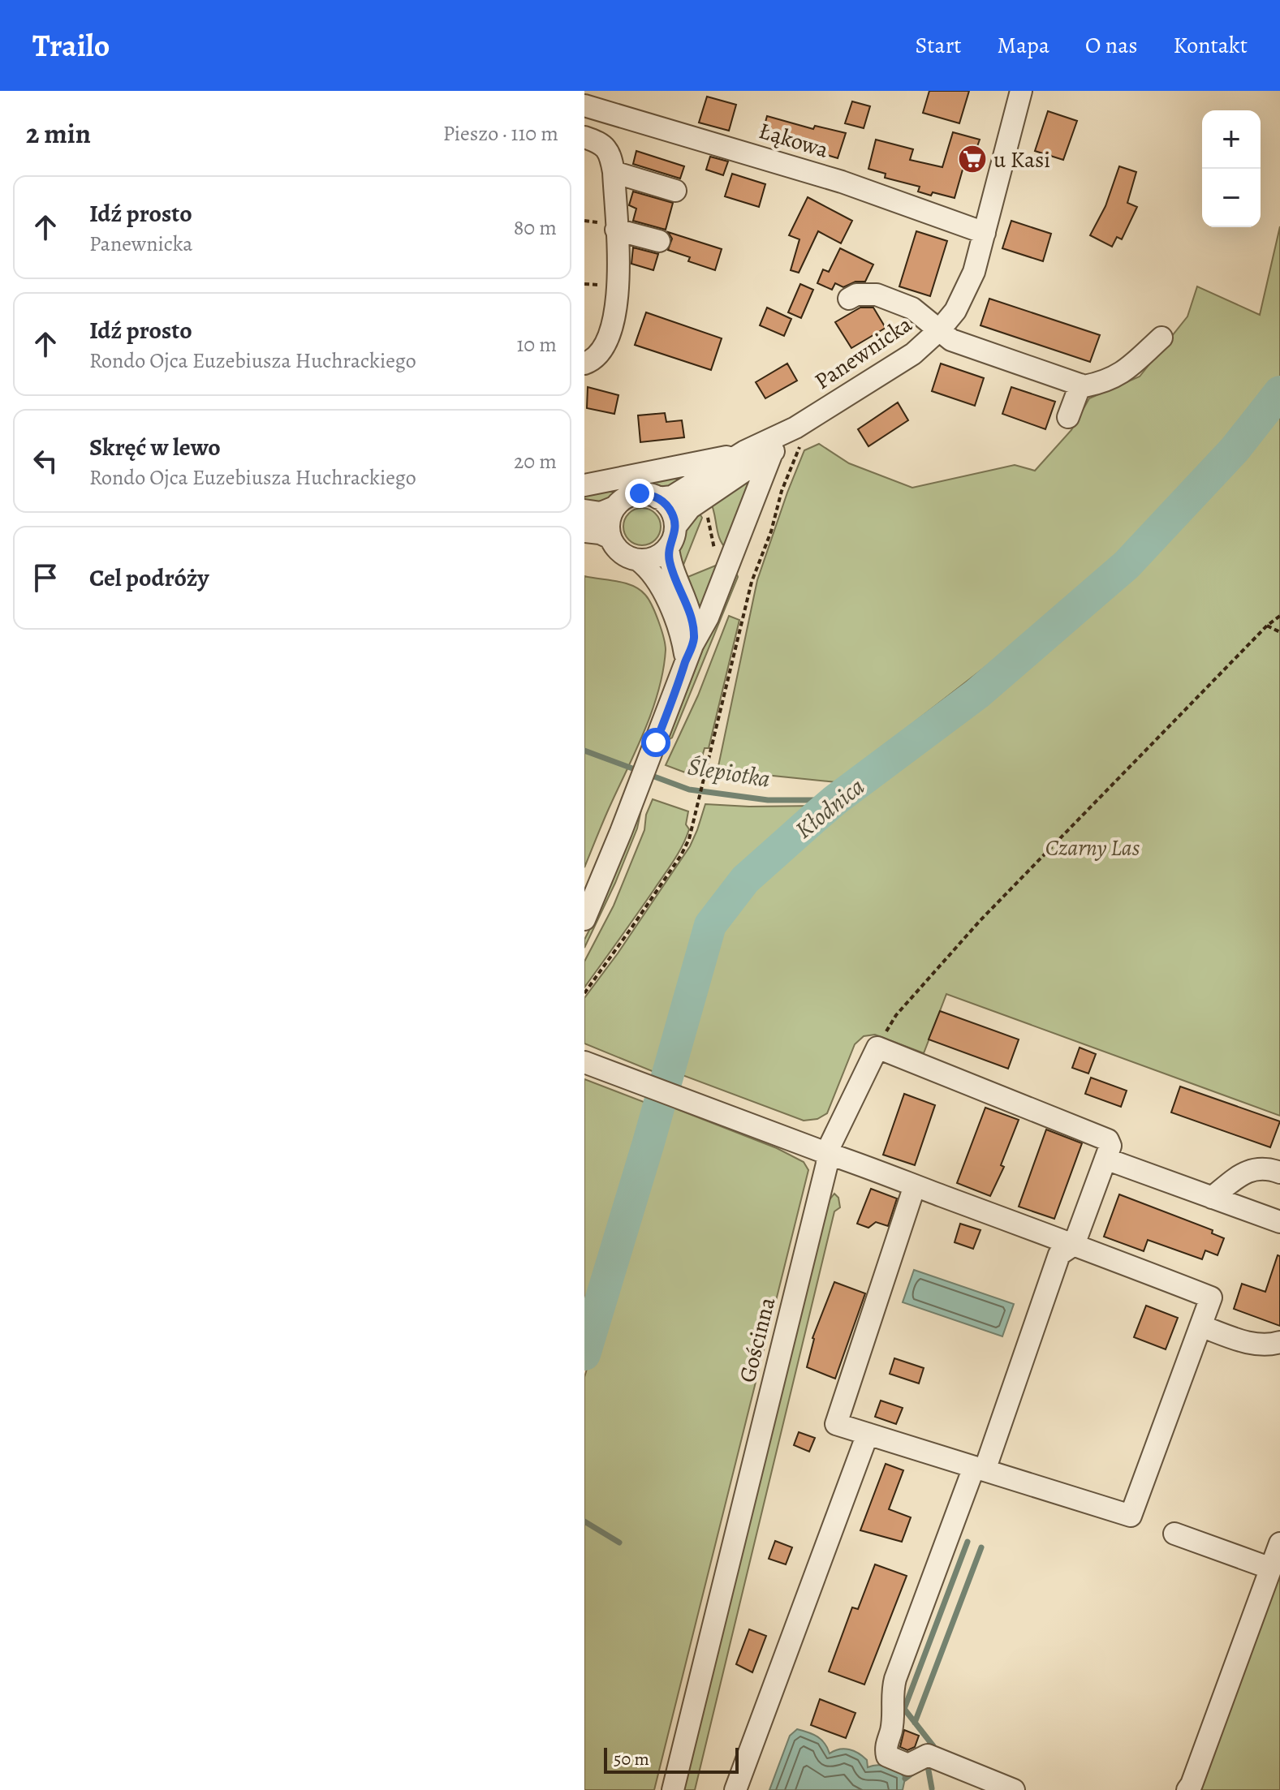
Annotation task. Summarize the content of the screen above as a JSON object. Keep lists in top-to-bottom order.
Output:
{
  "streets": {
    "street": ["Łąkowa", "Panewnicka", "Gościnna"]
  },
  "crossings": [
    ["Łąkowa", "Panewnicka"]
  ],
  "water": ["Ślepiotka", "Kłodnica"],
  "parks": ["Czarny Las"],
  "places": {
    "supermarket": ["u Kasi"]
  },
  "scale_bar": "50 m",
  "page": {
    "header": "Trailo",
    "nav": [
      "Start",
      "Mapa",
      "O nas",
      "Kontakt"
    ],
    "heading": ["2 min", "Pieszo · 110 m"],
    "map_buttons": ["+", "−"],
    "list": [
      ["Idź prosto", "Panewnicka", "80 m"],
      ["Idź prosto", "Rondo Ojca Euzebiusza Huchrackiego", "10 m"],
      ["Skręć w lewo", "Rondo Ojca Euzebiusza Huchrackiego", "20 m"],
      "Cel podróży"
    ],
    "scale": "50 m"
  }
}
